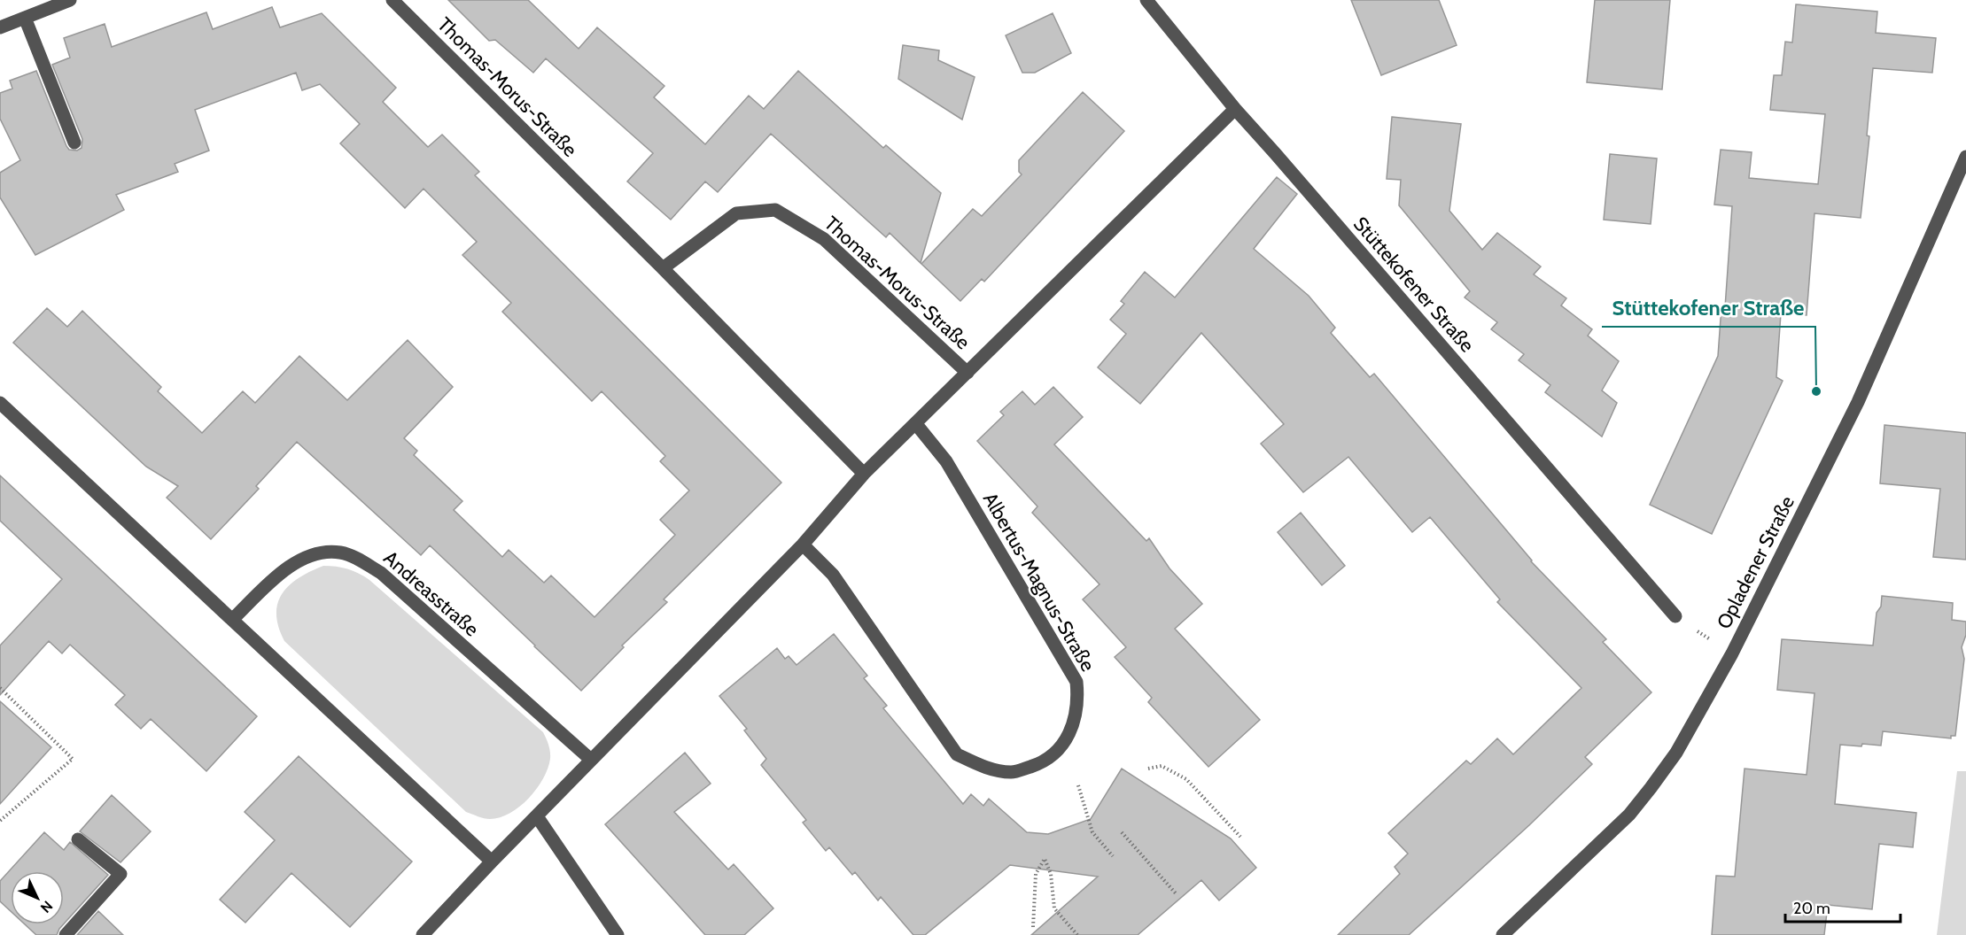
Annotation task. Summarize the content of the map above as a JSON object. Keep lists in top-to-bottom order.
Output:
{
  "streets": {
    "street": [
      "Thomas-Morus-Straße",
      "Stüttekofener Straße",
      "Opladener Straße",
      "Albertus-Magnus-Straße",
      "Andreasstraße"
    ]
  },
  "places": ["Stüttekofener Straße"],
  "scale_bar": "20 m",
  "north": "bottom right"
}
